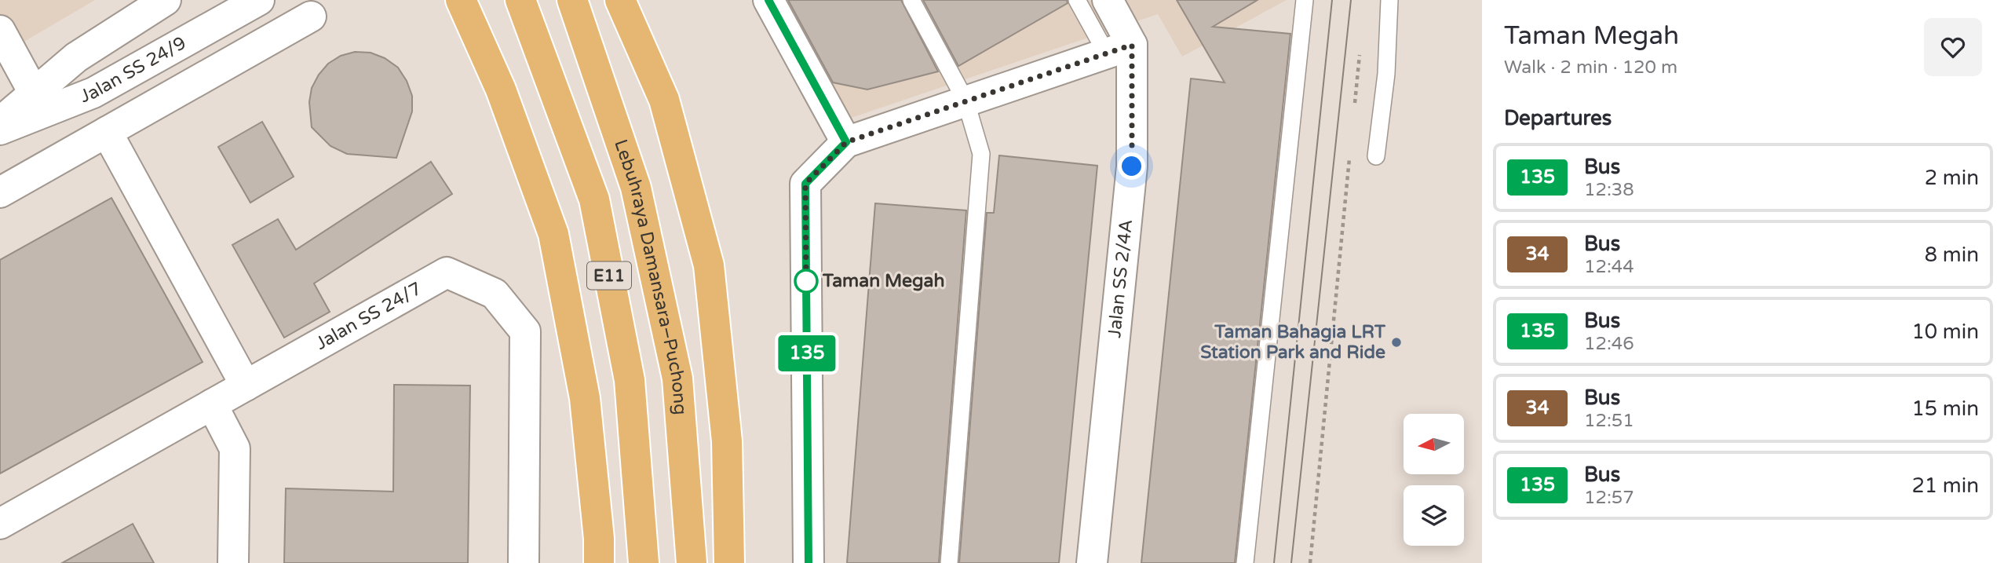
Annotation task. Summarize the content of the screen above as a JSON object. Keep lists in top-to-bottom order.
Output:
{
  "streets": {
    "highway": ["E11", "Lebuhraya Damansara–Puchong"],
    "street": ["Jalan SS 24/9", "Jalan SS 2/4A", "Jalan SS 24/7"]
  },
  "places": ["Taman Megah", "Taman Bahagia LRT Station Park and Ride"],
  "lines": ["bus line 135"],
  "north": "left",
  "page": {
    "on_map": "135",
    "heading": [
      ["Taman Megah", "Walk · 2 min · 120 m"],
      "Departures"
    ],
    "list": [
      {
        "mark": "135",
        "name": "Bus",
        "note": "12:38",
        "value": "2 min"
      },
      {
        "mark": "34",
        "name": "Bus",
        "note": "12:44",
        "value": "8 min"
      },
      {
        "mark": "135",
        "name": "Bus",
        "note": "12:46",
        "value": "10 min"
      },
      {
        "mark": "34",
        "name": "Bus",
        "note": "12:51",
        "value": "15 min"
      },
      {
        "mark": "135",
        "name": "Bus",
        "note": "12:57",
        "value": "21 min"
      }
    ]
  }
}
